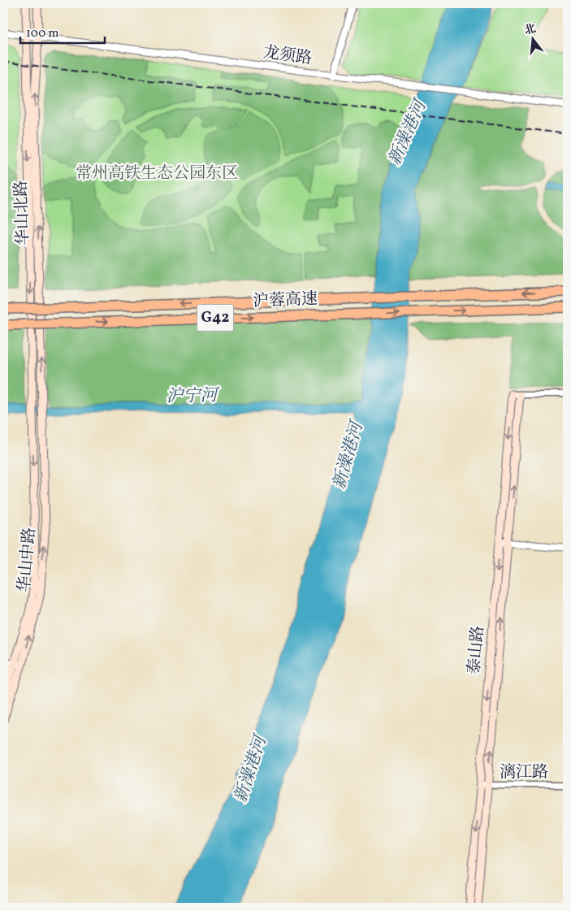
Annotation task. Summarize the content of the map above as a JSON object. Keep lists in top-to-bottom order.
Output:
{
  "streets": {
    "highway": ["沪蓉高速", "G42"],
    "main road": ["华山北路", "华山中路", "泰山路"],
    "street": ["龙须路", "漓江路"]
  },
  "crossings": [
    ["龙须路", "华山北路"],
    ["华山北路", "华山中路"],
    ["泰山路", "漓江路"]
  ],
  "water": ["新澡港河", "沪宁河"],
  "parks": ["常州高铁生态公园东区"],
  "scale_bar": "100 m",
  "north": "top"
}
